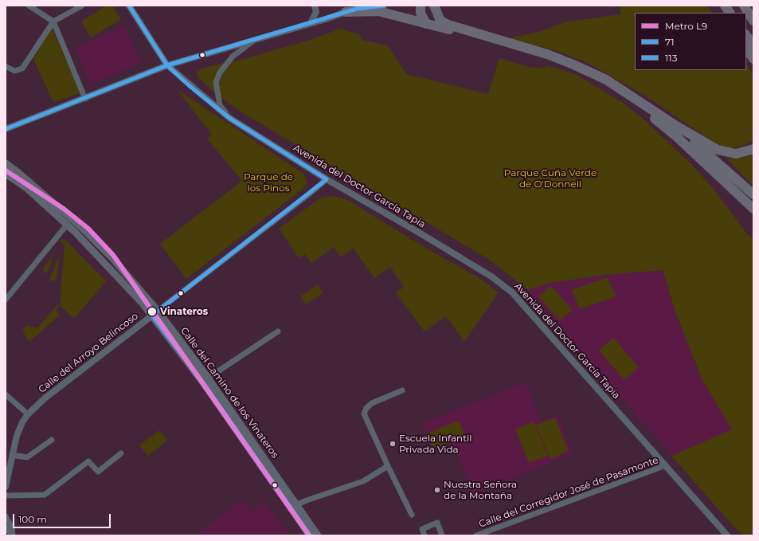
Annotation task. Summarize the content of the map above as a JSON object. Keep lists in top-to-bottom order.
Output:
{
  "streets": {
    "main road": ["Calle del Camino de los Vinateros"],
    "street": ["Avenida del Doctor García Tapia", "Calle del Arroyo Belincoso", "Calle del Corregidor José de Pasamonte"]
  },
  "crossings": [
    ["Avenida del Doctor García Tapia", "Calle del Arroyo Belincoso"],
    ["Avenida del Doctor García Tapia", "Calle del Corregidor José de Pasamonte"],
    ["Calle del Arroyo Belincoso", "Calle del Camino de los Vinateros"]
  ],
  "parks": ["Parque Cuña Verde de O'Donnell", "Parque de los Pinos"],
  "places": ["Vinateros", "Escuela Infantil Privada Vida", "Nuestra Señora de la Montaña"],
  "lines": ["transit line 71", "transit line 113", "metro line L9"],
  "legend": ["Metro L9", "71", "113"],
  "scale_bar": "100 m"
}
